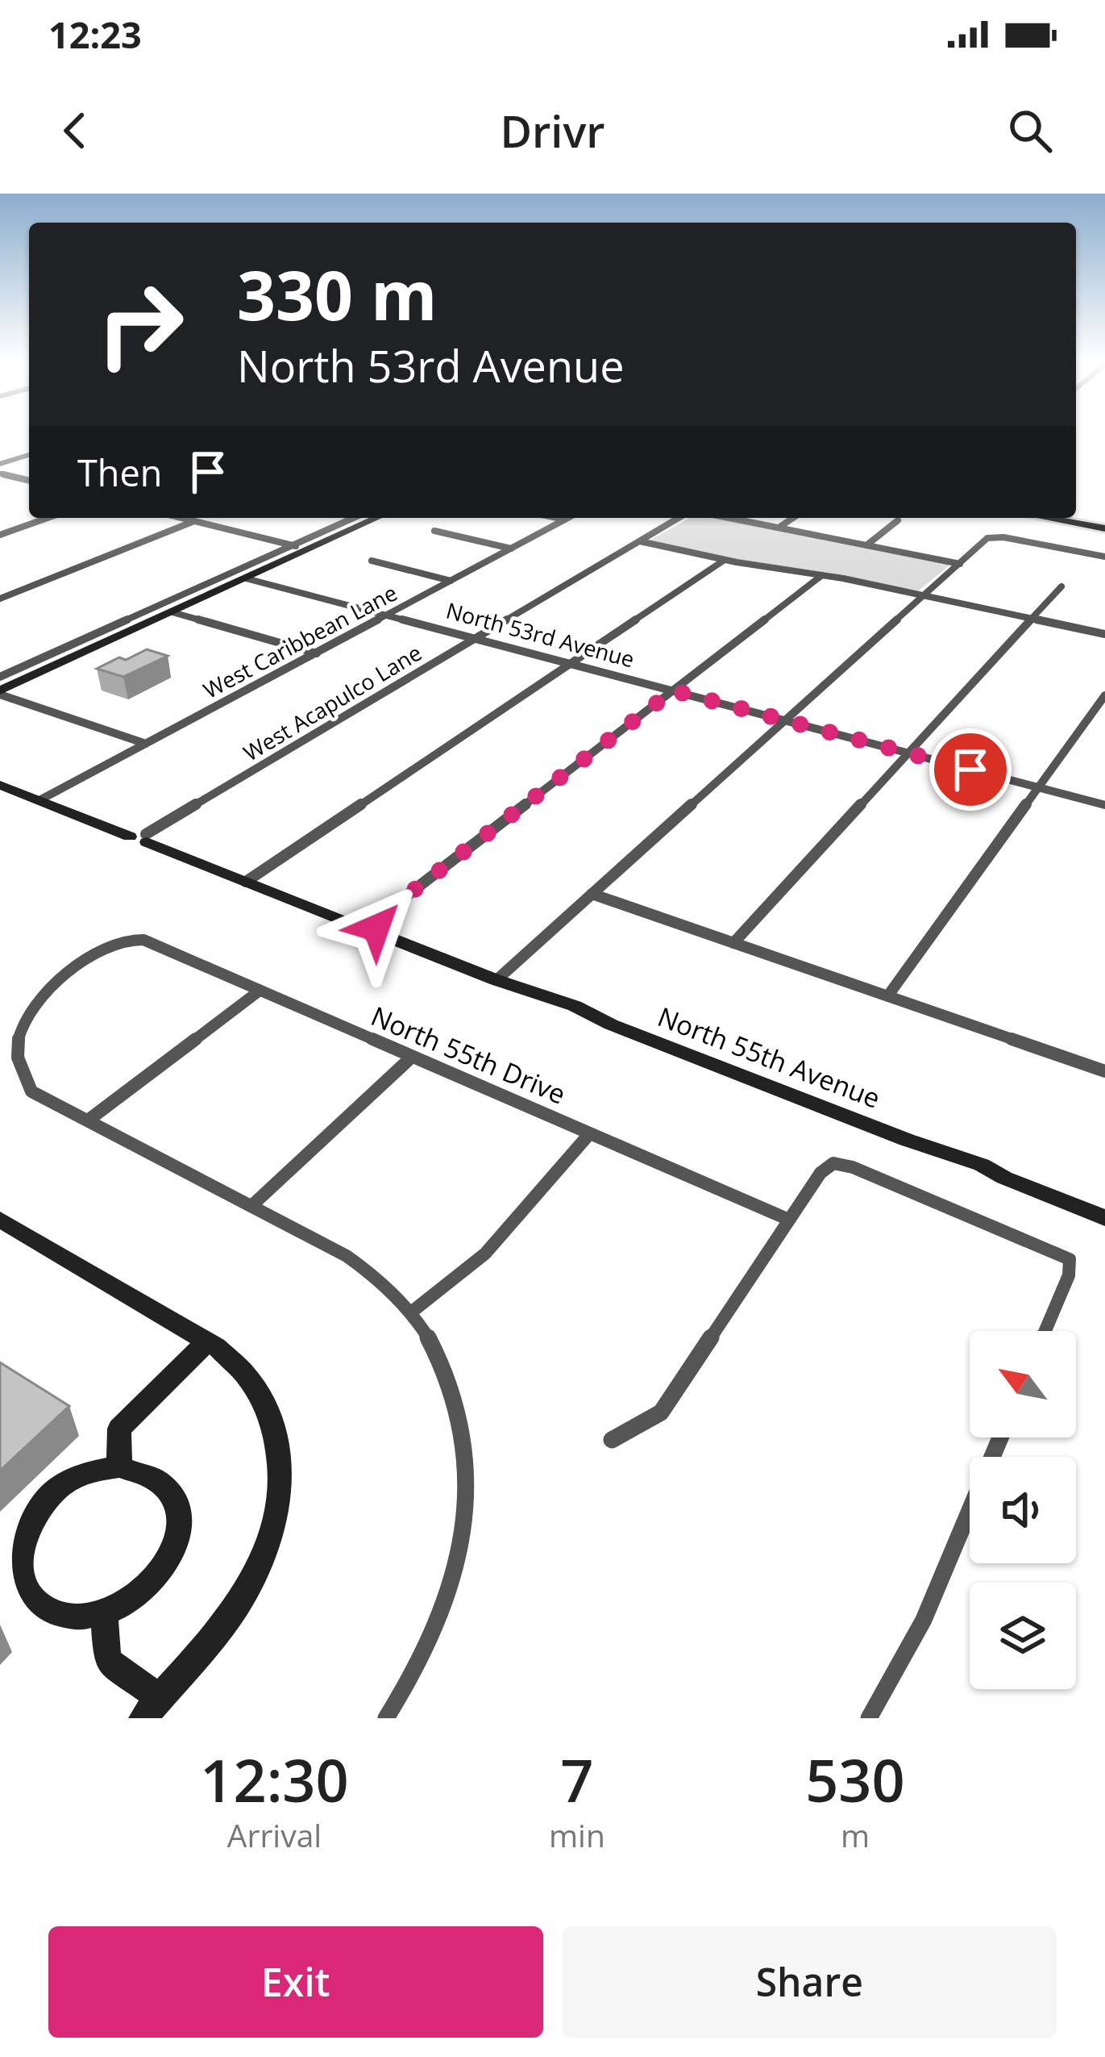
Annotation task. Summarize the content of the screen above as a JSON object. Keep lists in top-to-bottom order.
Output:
{
  "streets": {
    "street": [
      "North 53rd Avenue",
      "West Caribbean Lane",
      "West Acapulco Lane",
      "North 55th Drive",
      "North 55th Avenue"
    ]
  },
  "crossings": [
    ["North 53rd Avenue", "West Caribbean Lane"],
    ["North 53rd Avenue", "West Acapulco Lane"],
    ["West Caribbean Lane", "North 55th Avenue"],
    ["West Acapulco Lane", "North 55th Avenue"]
  ],
  "north": "top left",
  "page": {
    "status": "12:23",
    "header": "Drivr",
    "turn": ["330 m", "North 53rd Avenue"],
    "then": "Then",
    "eta": [
      "12:30",
      "Arrival",
      "7",
      "min",
      "530",
      "m"
    ],
    "buttons": ["Exit", "Share"]
  }
}
